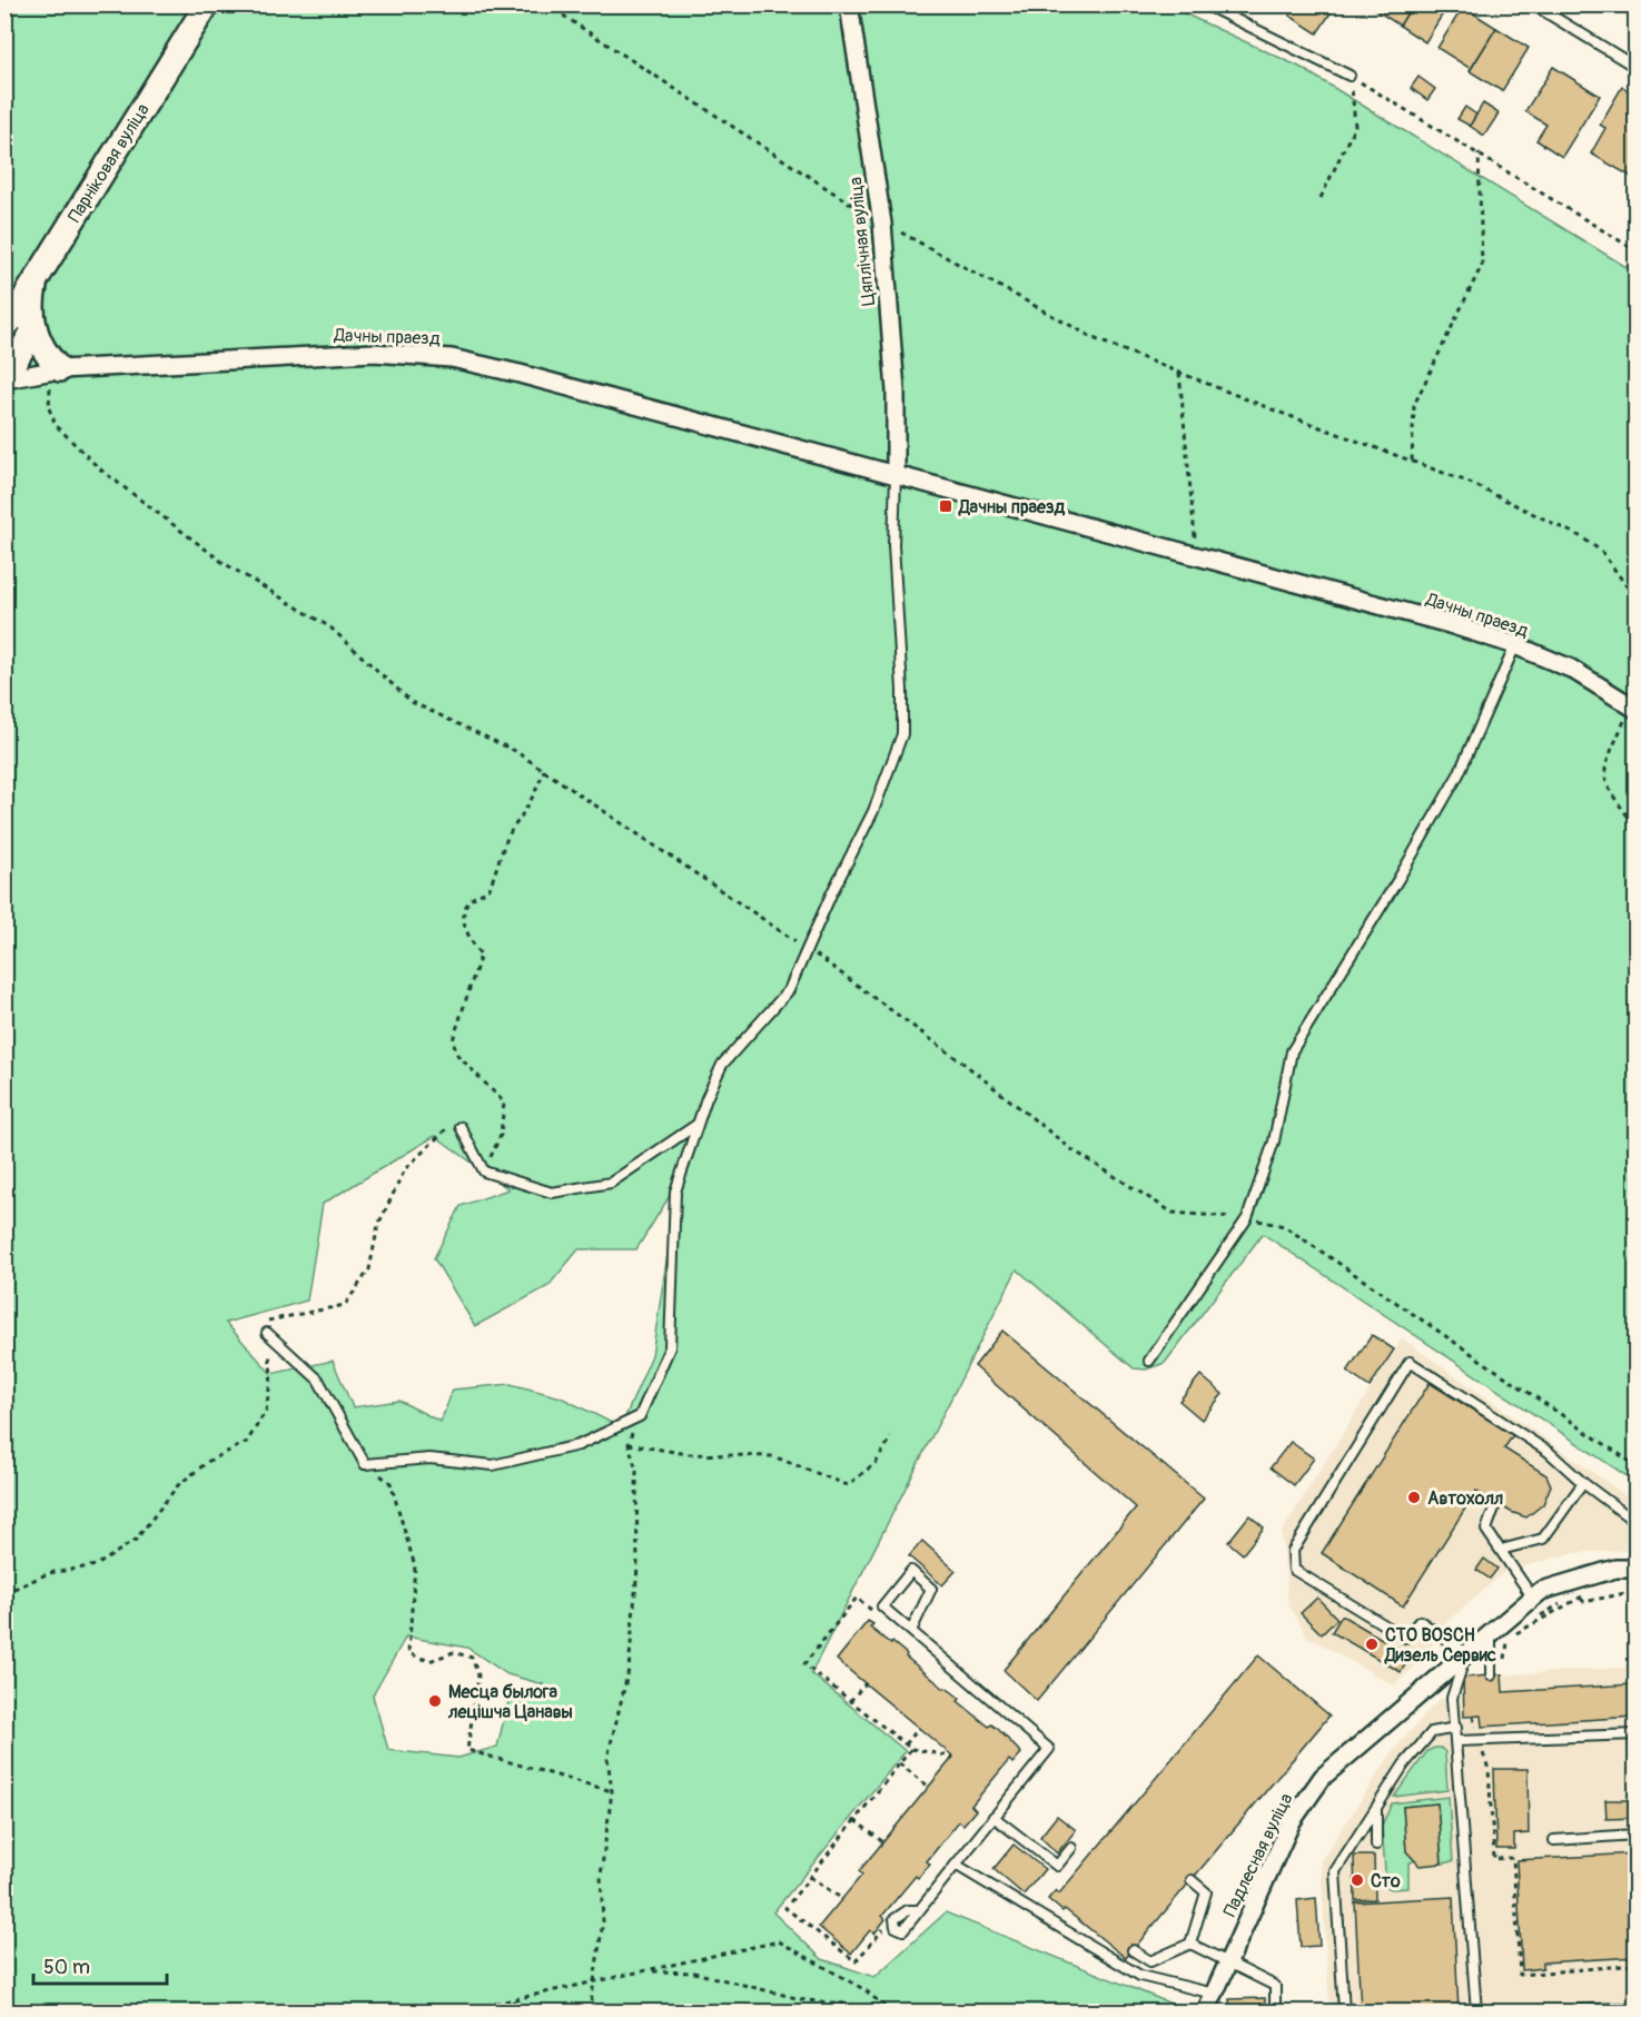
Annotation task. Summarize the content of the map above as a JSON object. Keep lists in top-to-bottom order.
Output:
{
  "streets": {
    "street": [
      "Парніковая вуліца",
      "Цяплічная вуліца",
      "Дачны праезд",
      "Падлесная вуліца"
    ]
  },
  "crossings": [
    ["Цяплічная вуліца", "Дачны праезд"]
  ],
  "places": {
    "transit": ["Дачны праезд"],
    "other": [
      "Автохолл",
      "СТО BOSCH Дизель Сервис",
      "Месца былога лецішча Цанавы",
      "Сто"
    ]
  },
  "scale_bar": "50 m"
}
